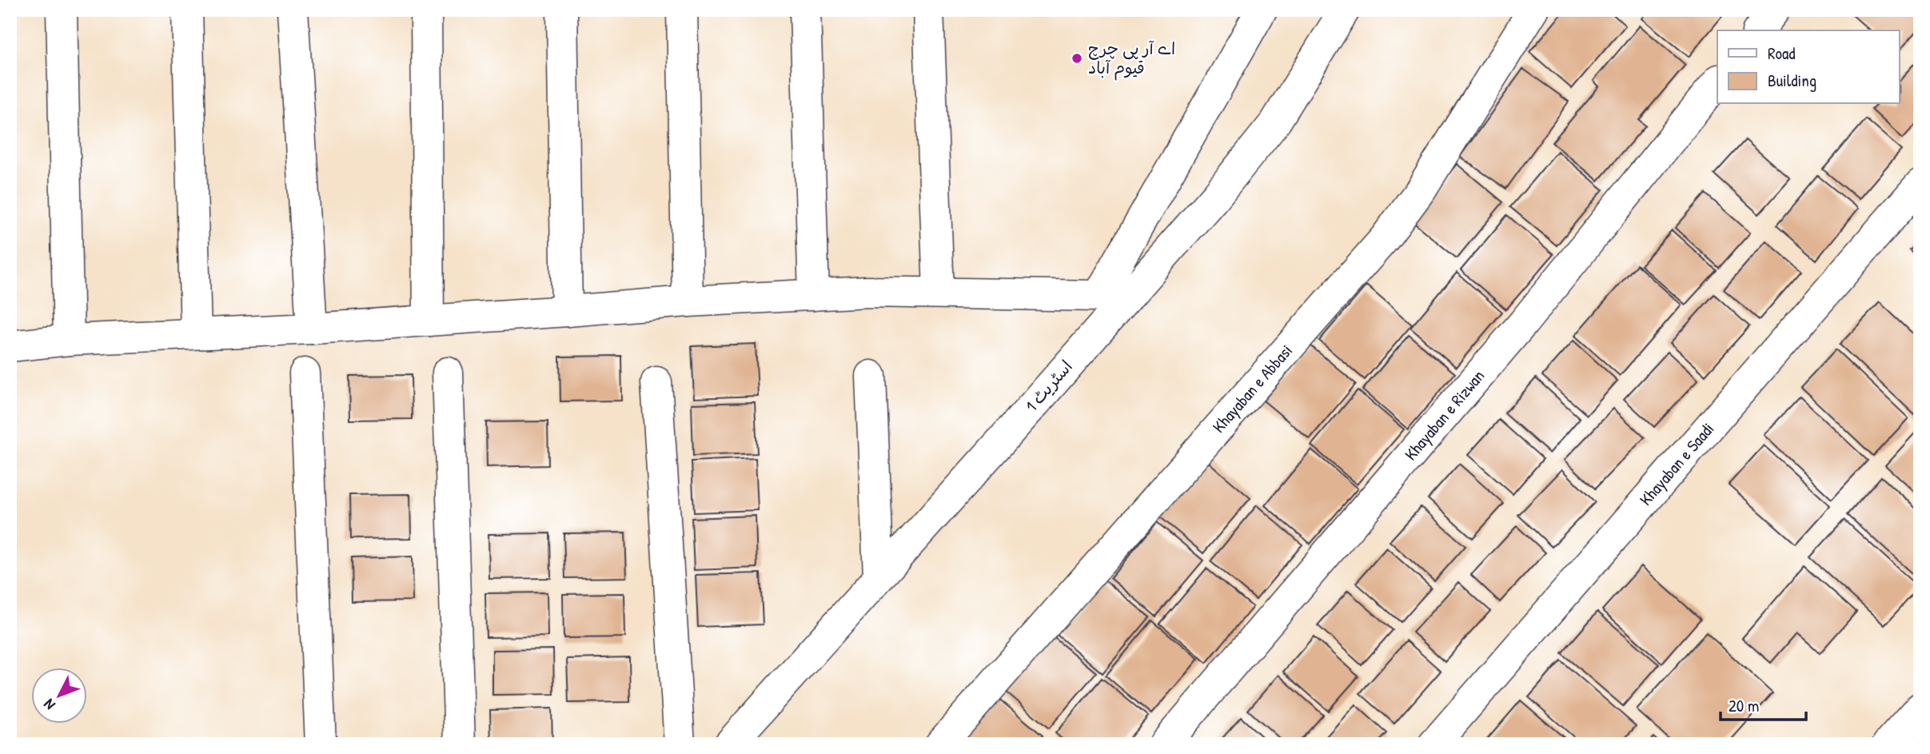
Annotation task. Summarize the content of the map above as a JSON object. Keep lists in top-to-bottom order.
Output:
{
  "streets": {
    "street": [
      "اسٹریٹ 1",
      "Khayaban e Abbasi",
      "Khayaban e Rizwan",
      "Khayaban e Saadi"
    ]
  },
  "places": ["اے آر پی چرچ قیوم آباد"],
  "legend": ["Road", "Building"],
  "scale_bar": "20 m",
  "north": "bottom left"
}
